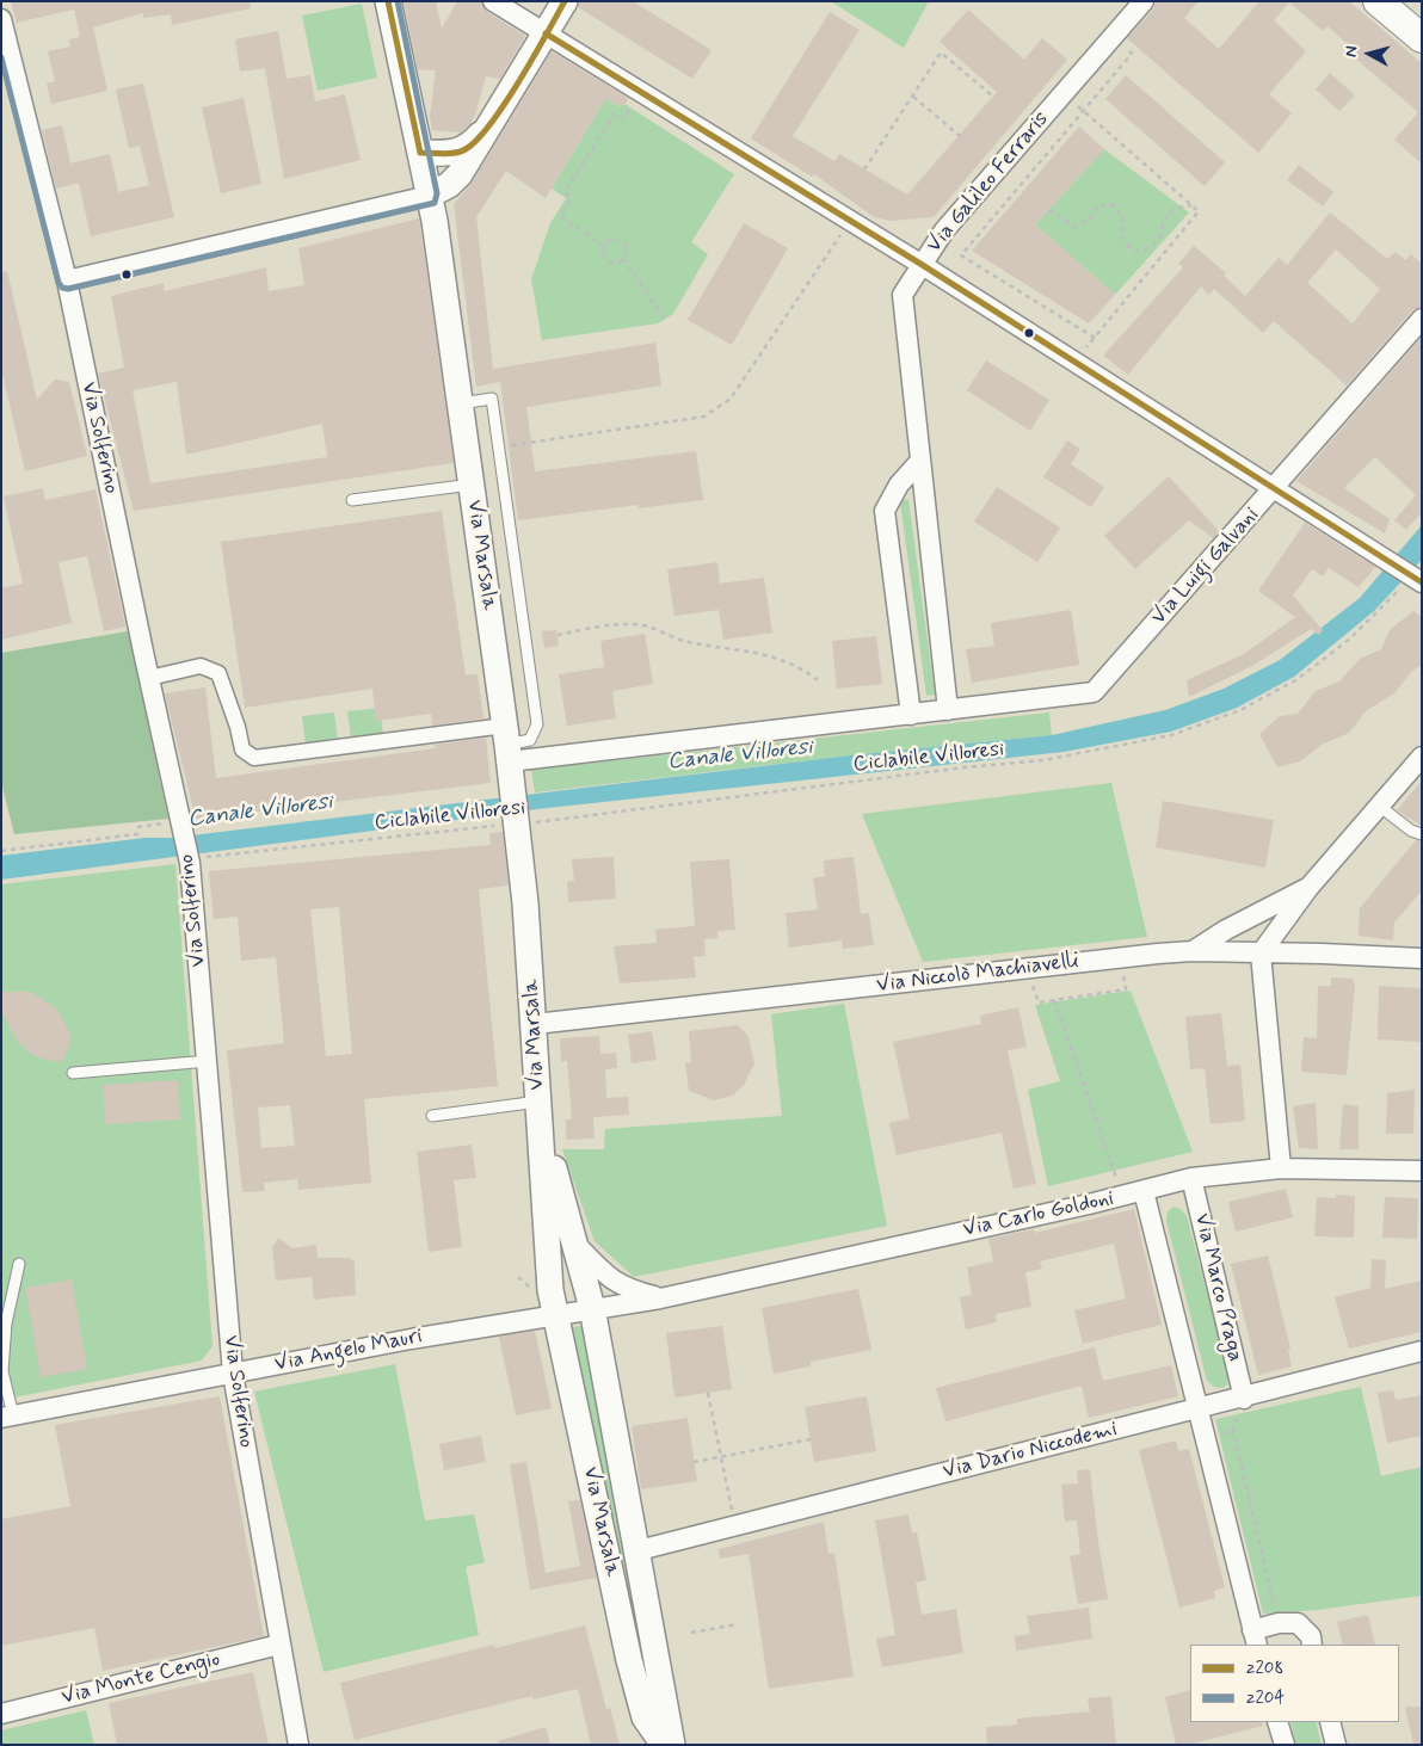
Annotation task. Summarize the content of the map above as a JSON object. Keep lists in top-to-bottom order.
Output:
{
  "streets": {
    "street": [
      "Via Galileo Ferraris",
      "Via Solferino",
      "Via Marsala",
      "Via Luigi Galvani",
      "Via Niccolò Machiavelli",
      "Via Carlo Goldoni",
      "Via Marco Praga",
      "Via Angelo Mauri",
      "Via Dario Niccodemi",
      "Via Monte Cengio"
    ],
    "path": ["Ciclabile Villoresi"]
  },
  "crossings": [
    ["Via Galileo Ferraris", "Via Luigi Galvani"],
    ["Via Solferino", "Ciclabile Villoresi"],
    ["Via Solferino", "Via Angelo Mauri"],
    ["Via Solferino", "Via Monte Cengio"],
    ["Via Marsala", "Via Luigi Galvani"],
    ["Via Marsala", "Ciclabile Villoresi"],
    ["Via Marsala", "Via Niccolò Machiavelli"],
    ["Via Marsala", "Via Carlo Goldoni"],
    ["Via Marsala", "Via Angelo Mauri"],
    ["Via Marsala", "Via Dario Niccodemi"],
    ["Via Carlo Goldoni", "Via Marco Praga"],
    ["Via Carlo Goldoni", "Via Angelo Mauri"],
    ["Via Marco Praga", "Via Dario Niccodemi"]
  ],
  "water": ["Canale Villoresi"],
  "lines": ["transit line z208", "transit line z204"],
  "legend": ["z208", "z204"],
  "north": "left"
}
